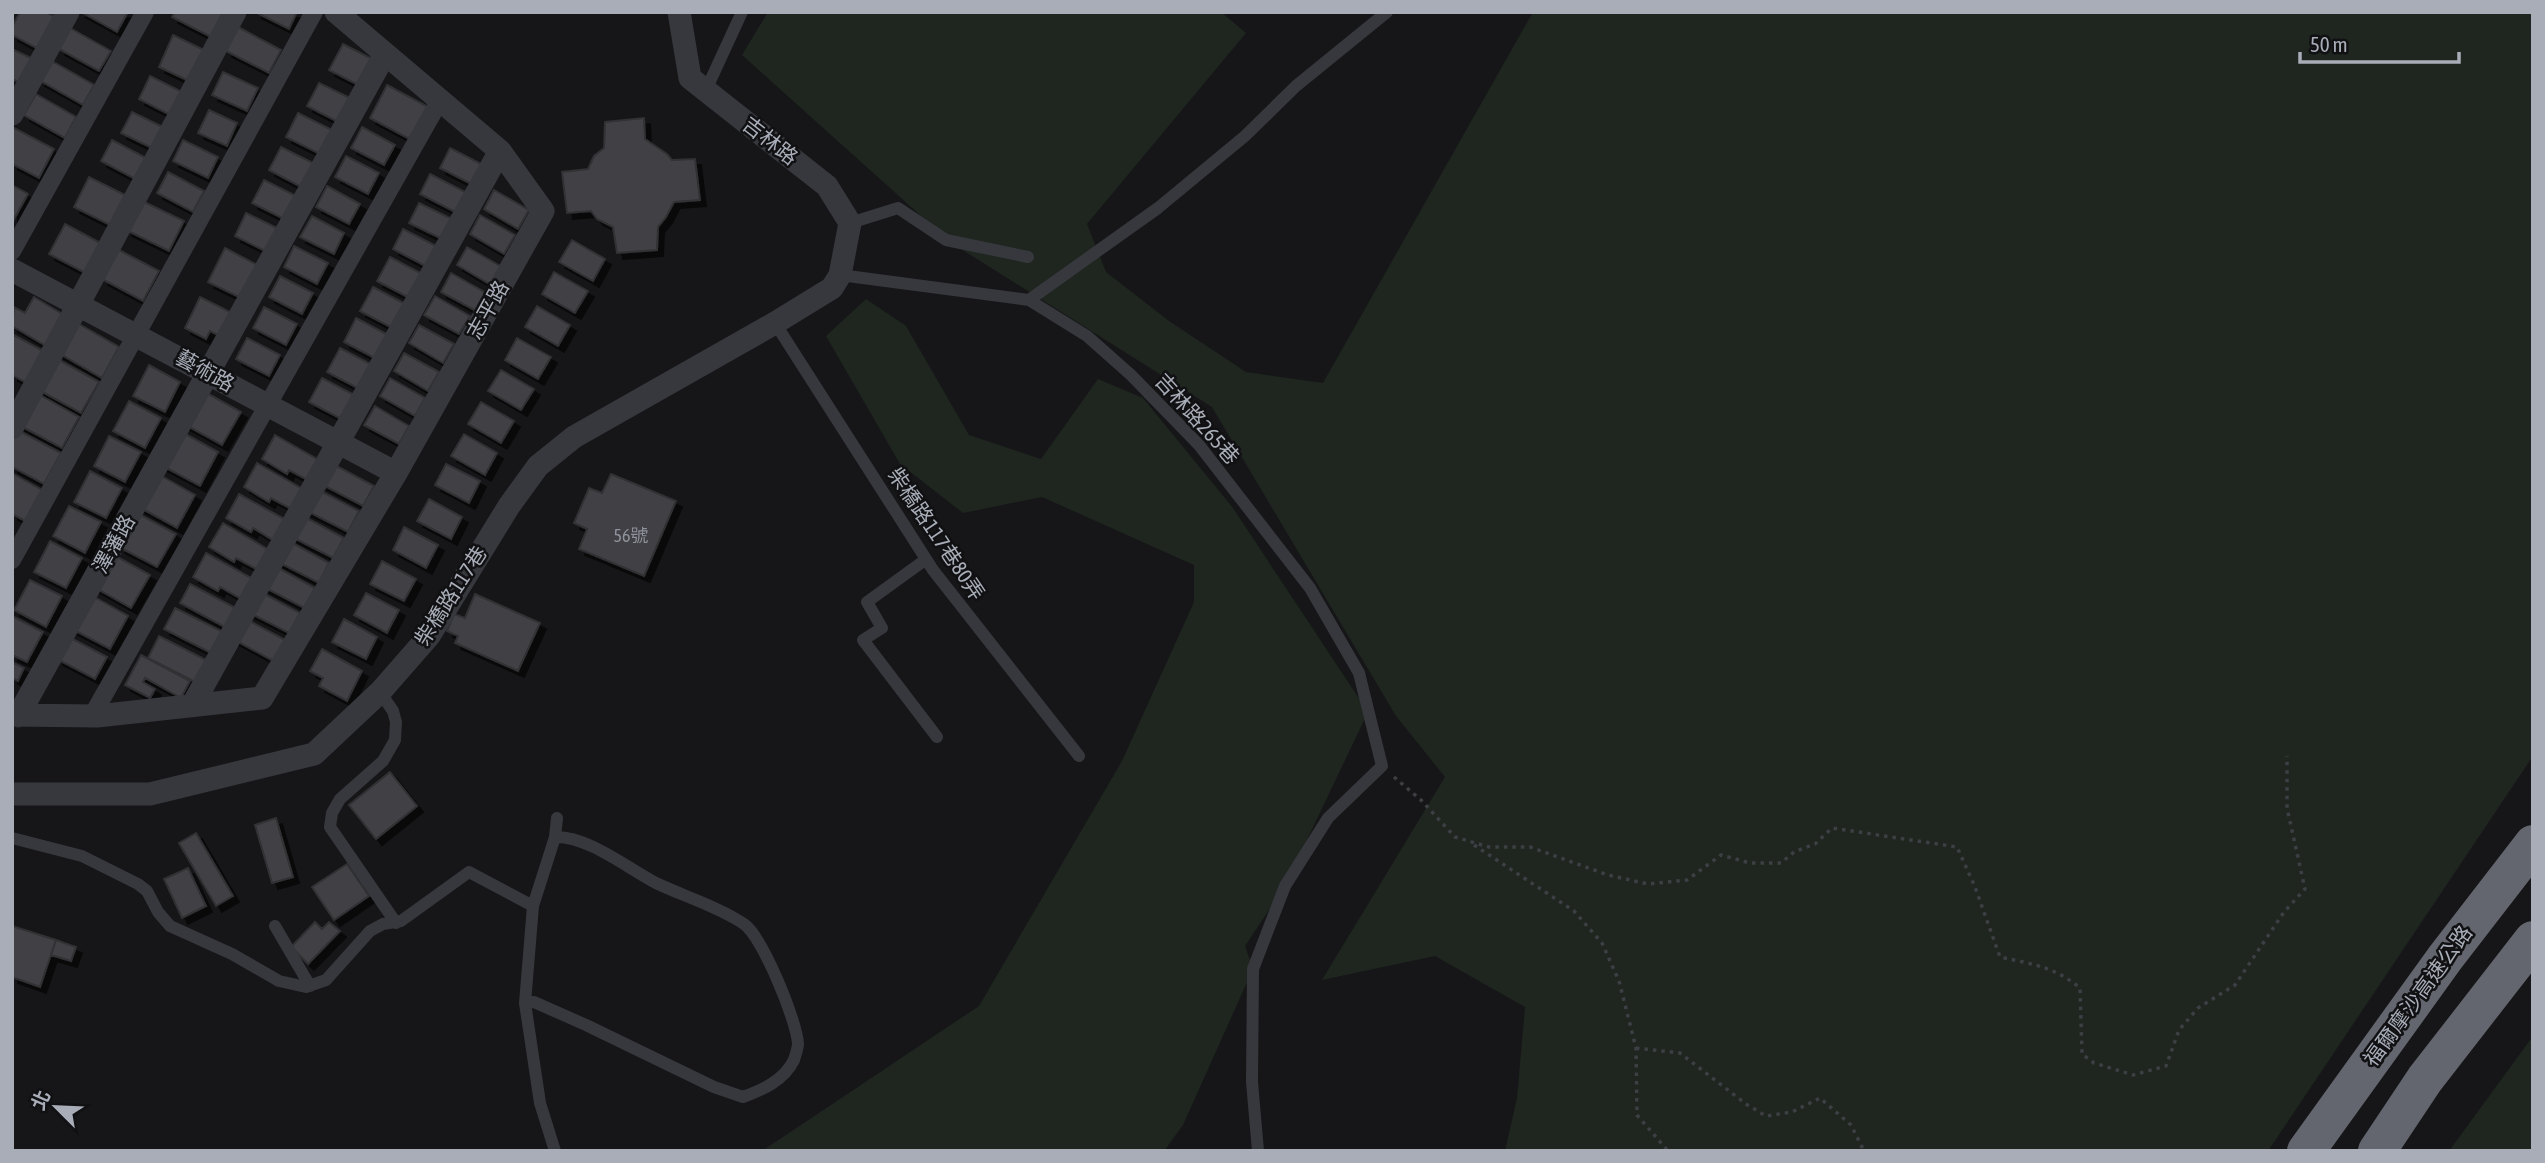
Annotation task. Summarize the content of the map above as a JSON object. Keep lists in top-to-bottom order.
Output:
{
  "streets": {
    "highway": ["福爾摩沙高速公路"],
    "street": [
      "吉林路",
      "志平路",
      "藝術路",
      "澤藩路",
      "柴橋路117巷"
    ],
    "lane": ["吉林路265巷", "柴橋路117巷80弄"]
  },
  "crossings": [
    ["志平路", "藝術路"],
    ["志平路", "澤藩路"],
    ["藝術路", "澤藩路"],
    ["吉林路265巷", "柴橋路117巷"],
    ["柴橋路117巷80弄", "柴橋路117巷"]
  ],
  "house_numbers": ["56號"],
  "scale_bar": "50 m",
  "north": "top left"
}
